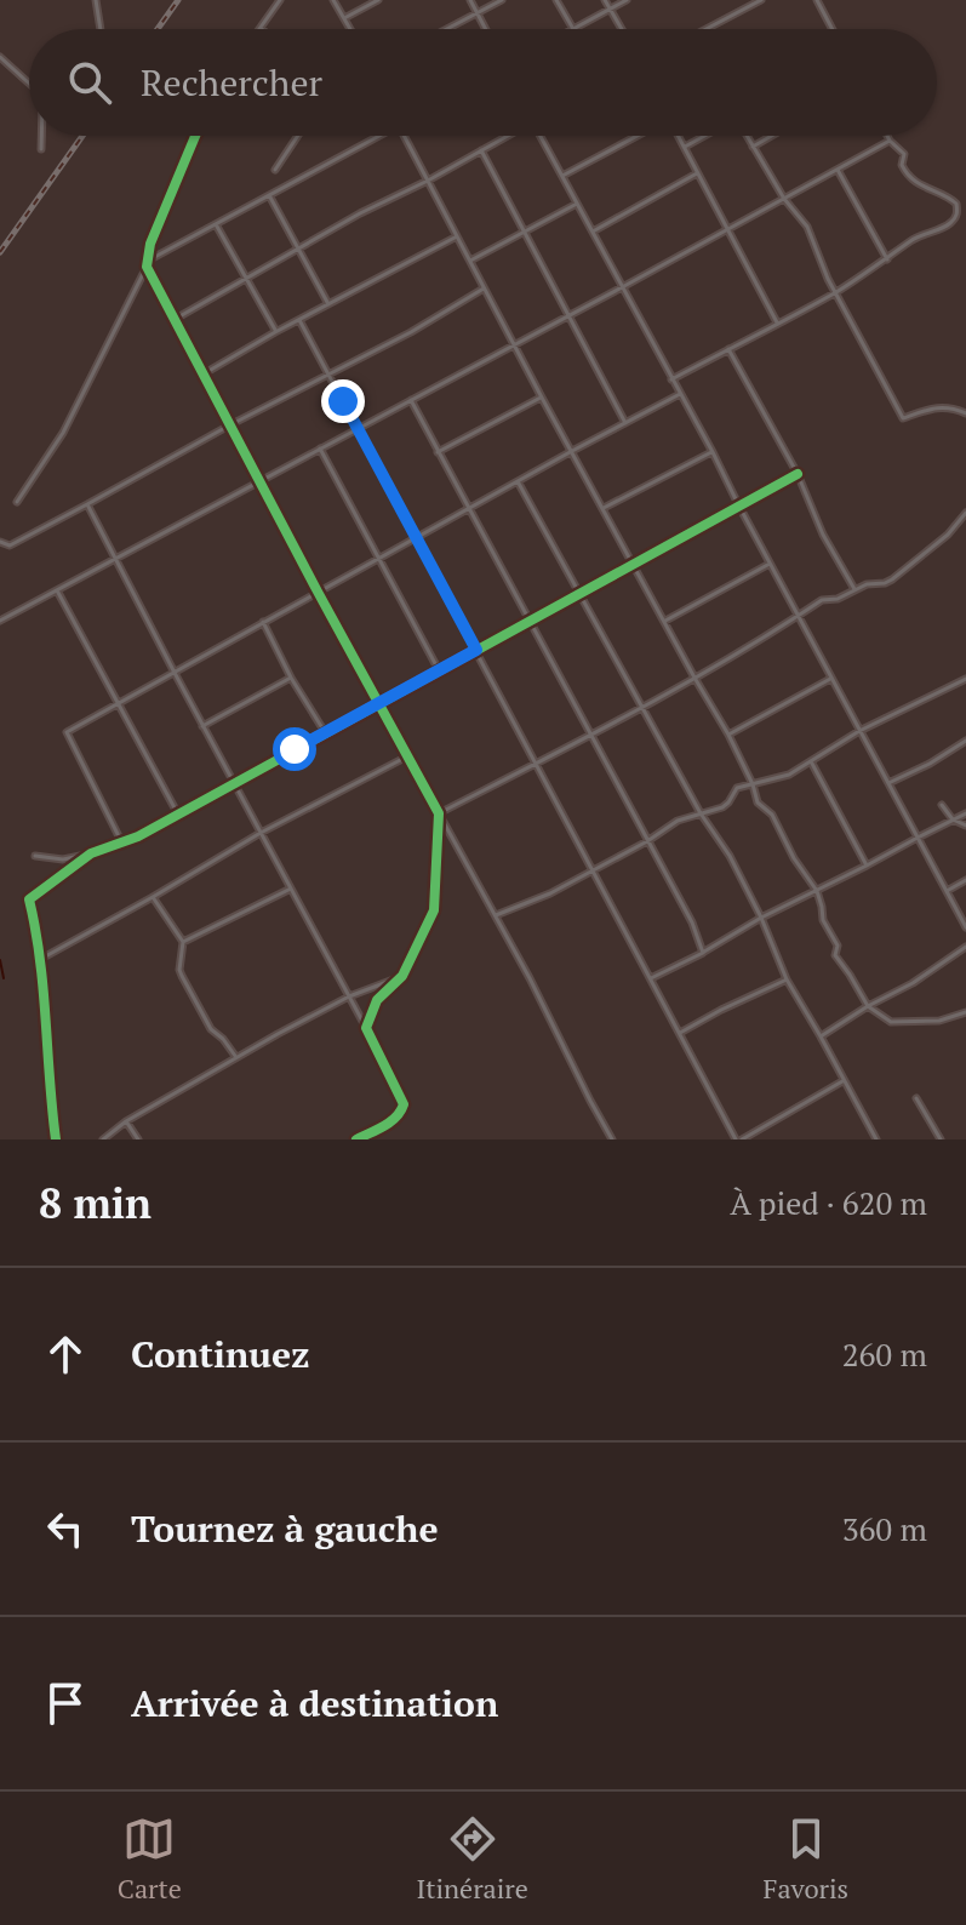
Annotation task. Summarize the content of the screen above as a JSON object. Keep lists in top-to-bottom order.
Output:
{
  "page": {
    "search": "Rechercher",
    "heading": ["8 min", "À pied · 620 m"],
    "list": [
      ["Continuez", "260 m"],
      ["Tournez à gauche", "360 m"],
      "Arrivée à destination"
    ],
    "nav": ["Carte", "Itinéraire", "Favoris"]
  }
}
